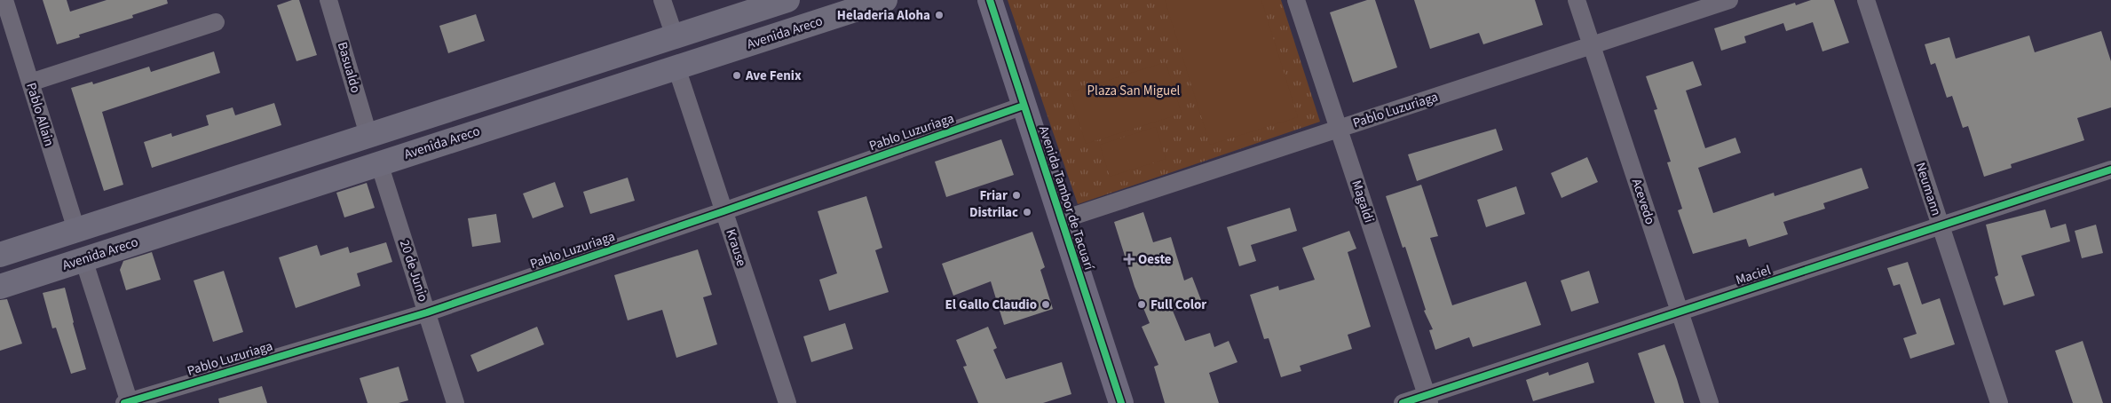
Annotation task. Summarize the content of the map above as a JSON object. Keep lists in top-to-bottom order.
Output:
{
  "streets": {
    "main road": ["Avenida Areco", "Avenida Tambor de Tacuarí"],
    "street": [
      "Basualdo",
      "Pablo Luzuriaga",
      "Pablo Allain",
      "Neumann",
      "Magaldi",
      "Acevedo",
      "Krause",
      "20 de Junio",
      "Maciel"
    ]
  },
  "crossings": [
    ["Avenida Areco", "Krause"],
    ["Avenida Areco", "20 de Junio"],
    ["Pablo Luzuriaga", "Avenida Tambor de Tacuarí"],
    ["Pablo Luzuriaga", "Magaldi"],
    ["Pablo Luzuriaga", "Acevedo"],
    ["Pablo Luzuriaga", "Krause"],
    ["Pablo Luzuriaga", "20 de Junio"],
    ["Neumann", "Maciel"],
    ["Magaldi", "Maciel"],
    ["Acevedo", "Maciel"]
  ],
  "parks": ["Plaza San Miguel"],
  "places": {
    "other": [
      "Heladeria Aloha",
      "Ave Fenix",
      "Friar",
      "Distrilac",
      "El Gallo Claudio",
      "Full Color"
    ],
    "health": ["Oeste"]
  }
}
